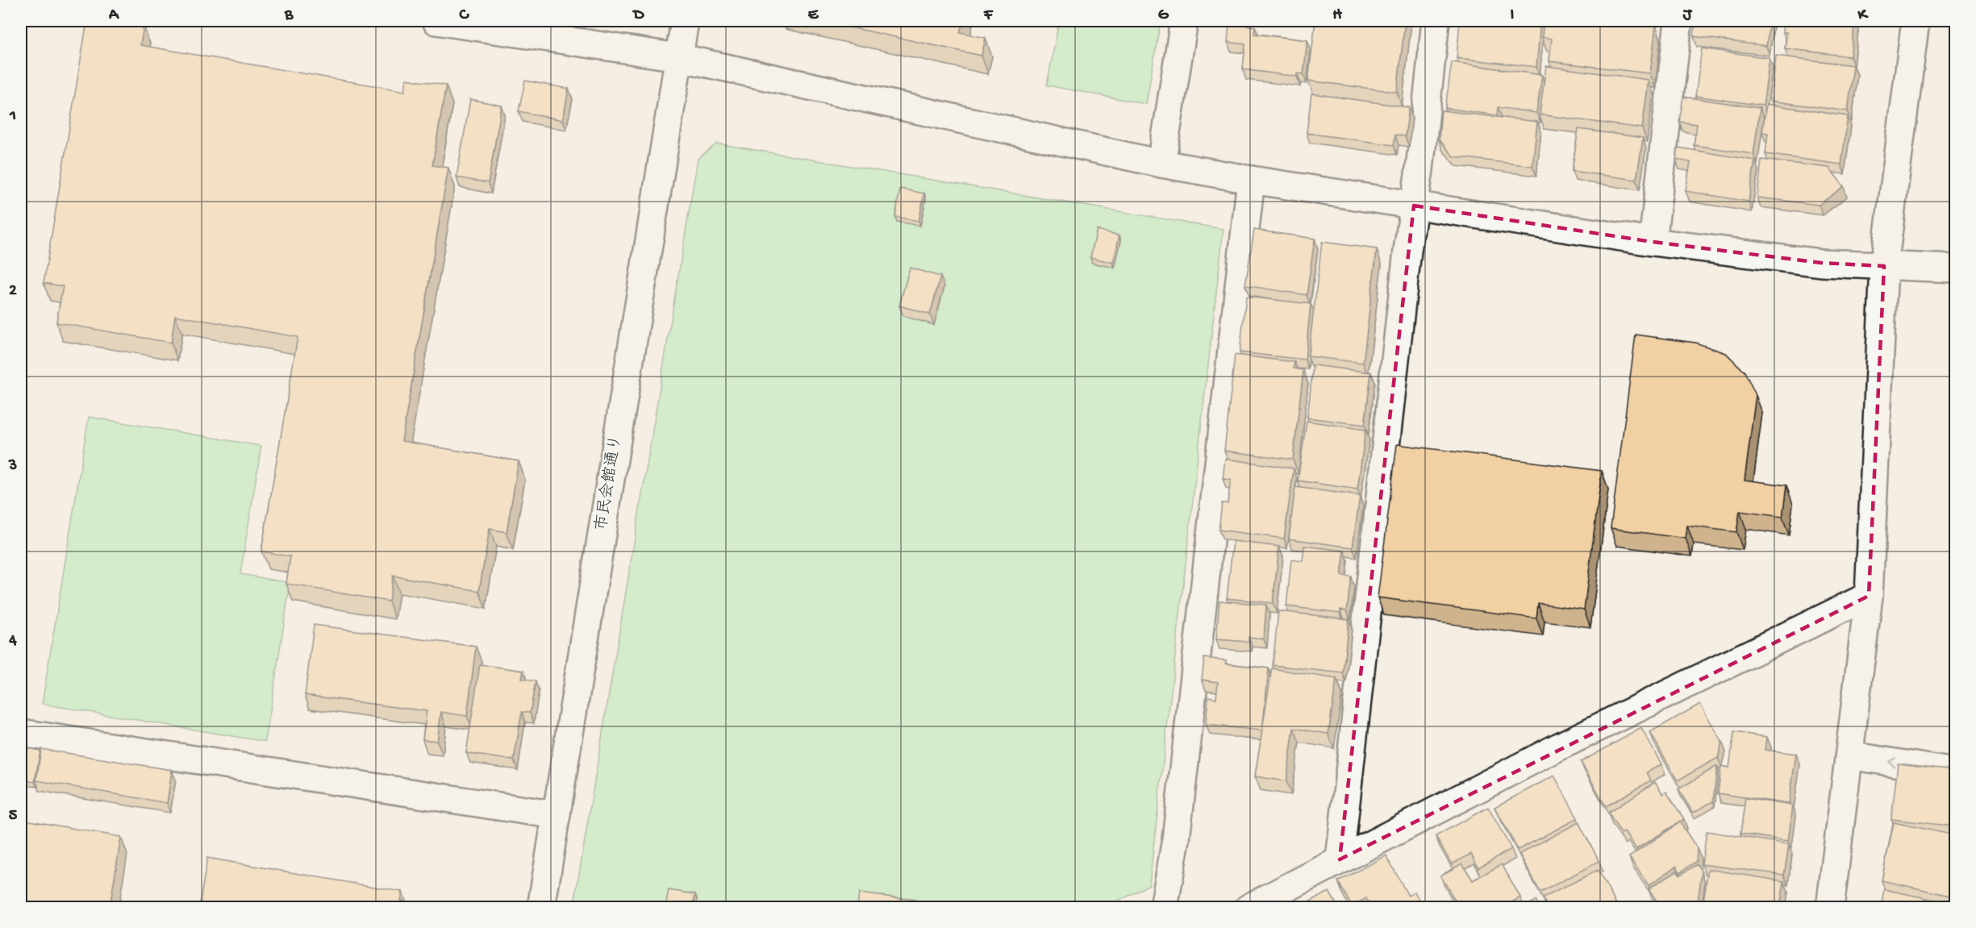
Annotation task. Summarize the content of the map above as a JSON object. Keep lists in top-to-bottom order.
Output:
{
  "streets": {
    "street": ["市民会館通り"]
  },
  "grid": {
    "columns": [
      "A",
      "B",
      "C",
      "D",
      "E",
      "F",
      "G",
      "H",
      "I",
      "J",
      "K"
    ],
    "rows": [
      "1",
      "2",
      "3",
      "4",
      "5"
    ]
  }
}
